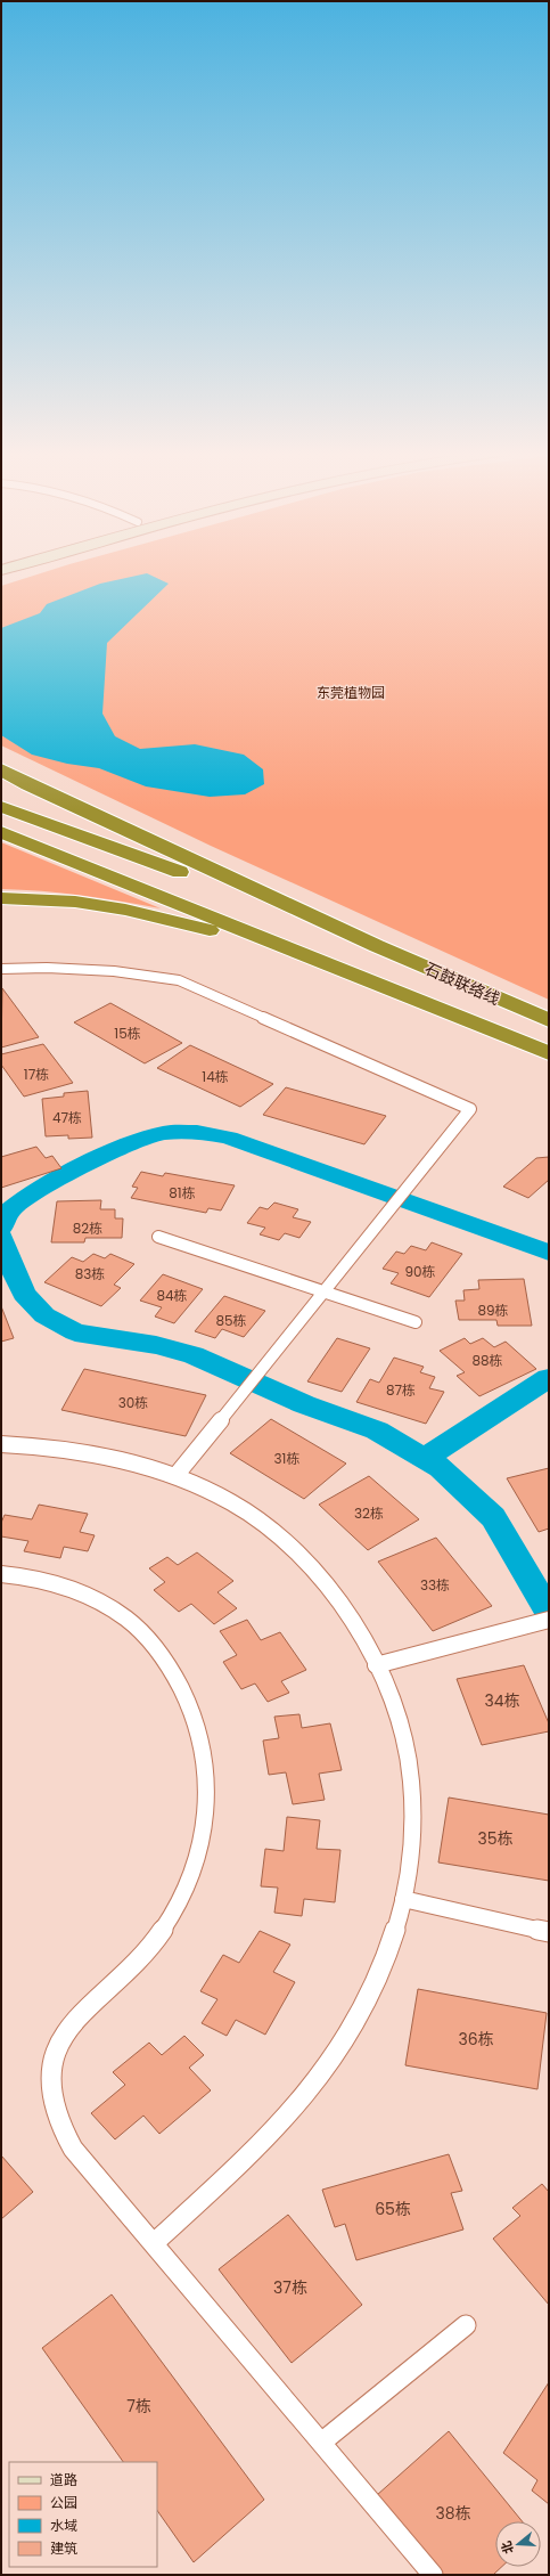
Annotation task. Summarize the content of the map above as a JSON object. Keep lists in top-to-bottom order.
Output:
{
  "streets": {
    "highway": ["石鼓联络线"]
  },
  "parks": ["东莞植物园"],
  "house_numbers": [
    "15栋",
    "17栋",
    "14栋",
    "47栋",
    "81栋",
    "82栋",
    "90栋",
    "83栋",
    "84栋",
    "89栋",
    "85栋",
    "88栋",
    "87栋",
    "30栋",
    "31栋",
    "32栋",
    "33栋",
    "34栋",
    "35栋",
    "36栋",
    "65栋",
    "37栋",
    "7栋",
    "38栋"
  ],
  "legend": [
    "道路",
    "公园",
    "水域",
    "建筑"
  ],
  "north": "left"
}
